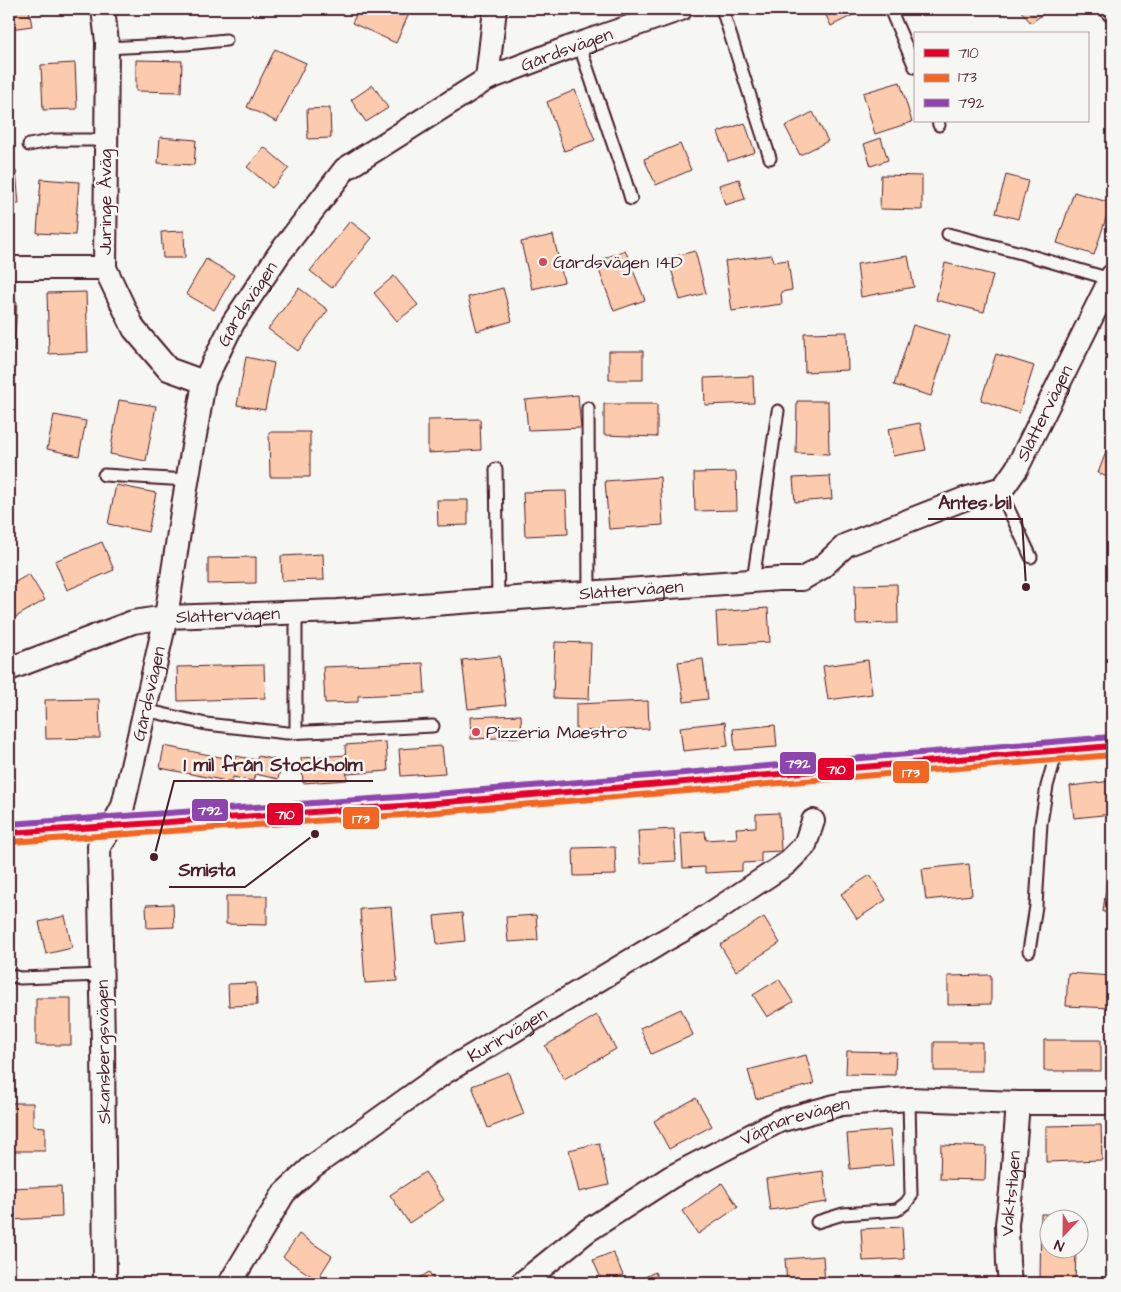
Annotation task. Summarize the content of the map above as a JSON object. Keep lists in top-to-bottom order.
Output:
{
  "streets": {
    "street": [
      "Gårdsvägen",
      "Juringe Åväg",
      "Slåttervägen",
      "Kurirvägen",
      "Skansbergsvägen",
      "Väpnarevägen",
      "Vaktstigen"
    ]
  },
  "crossings": [
    ["Gårdsvägen", "Juringe Åväg"],
    ["Gårdsvägen", "Slåttervägen"],
    ["Gårdsvägen", "Skansbergsvägen"],
    ["Väpnarevägen", "Vaktstigen"]
  ],
  "places": [
    "Gårdsvägen 14D",
    "Antes bil",
    "Pizzeria Maestro",
    "Smista",
    "1 mil från Stockholm"
  ],
  "lines": ["transit line 792", "transit line 710", "transit line 173"],
  "legend": ["710", "173", "792"],
  "north": "bottom"
}
